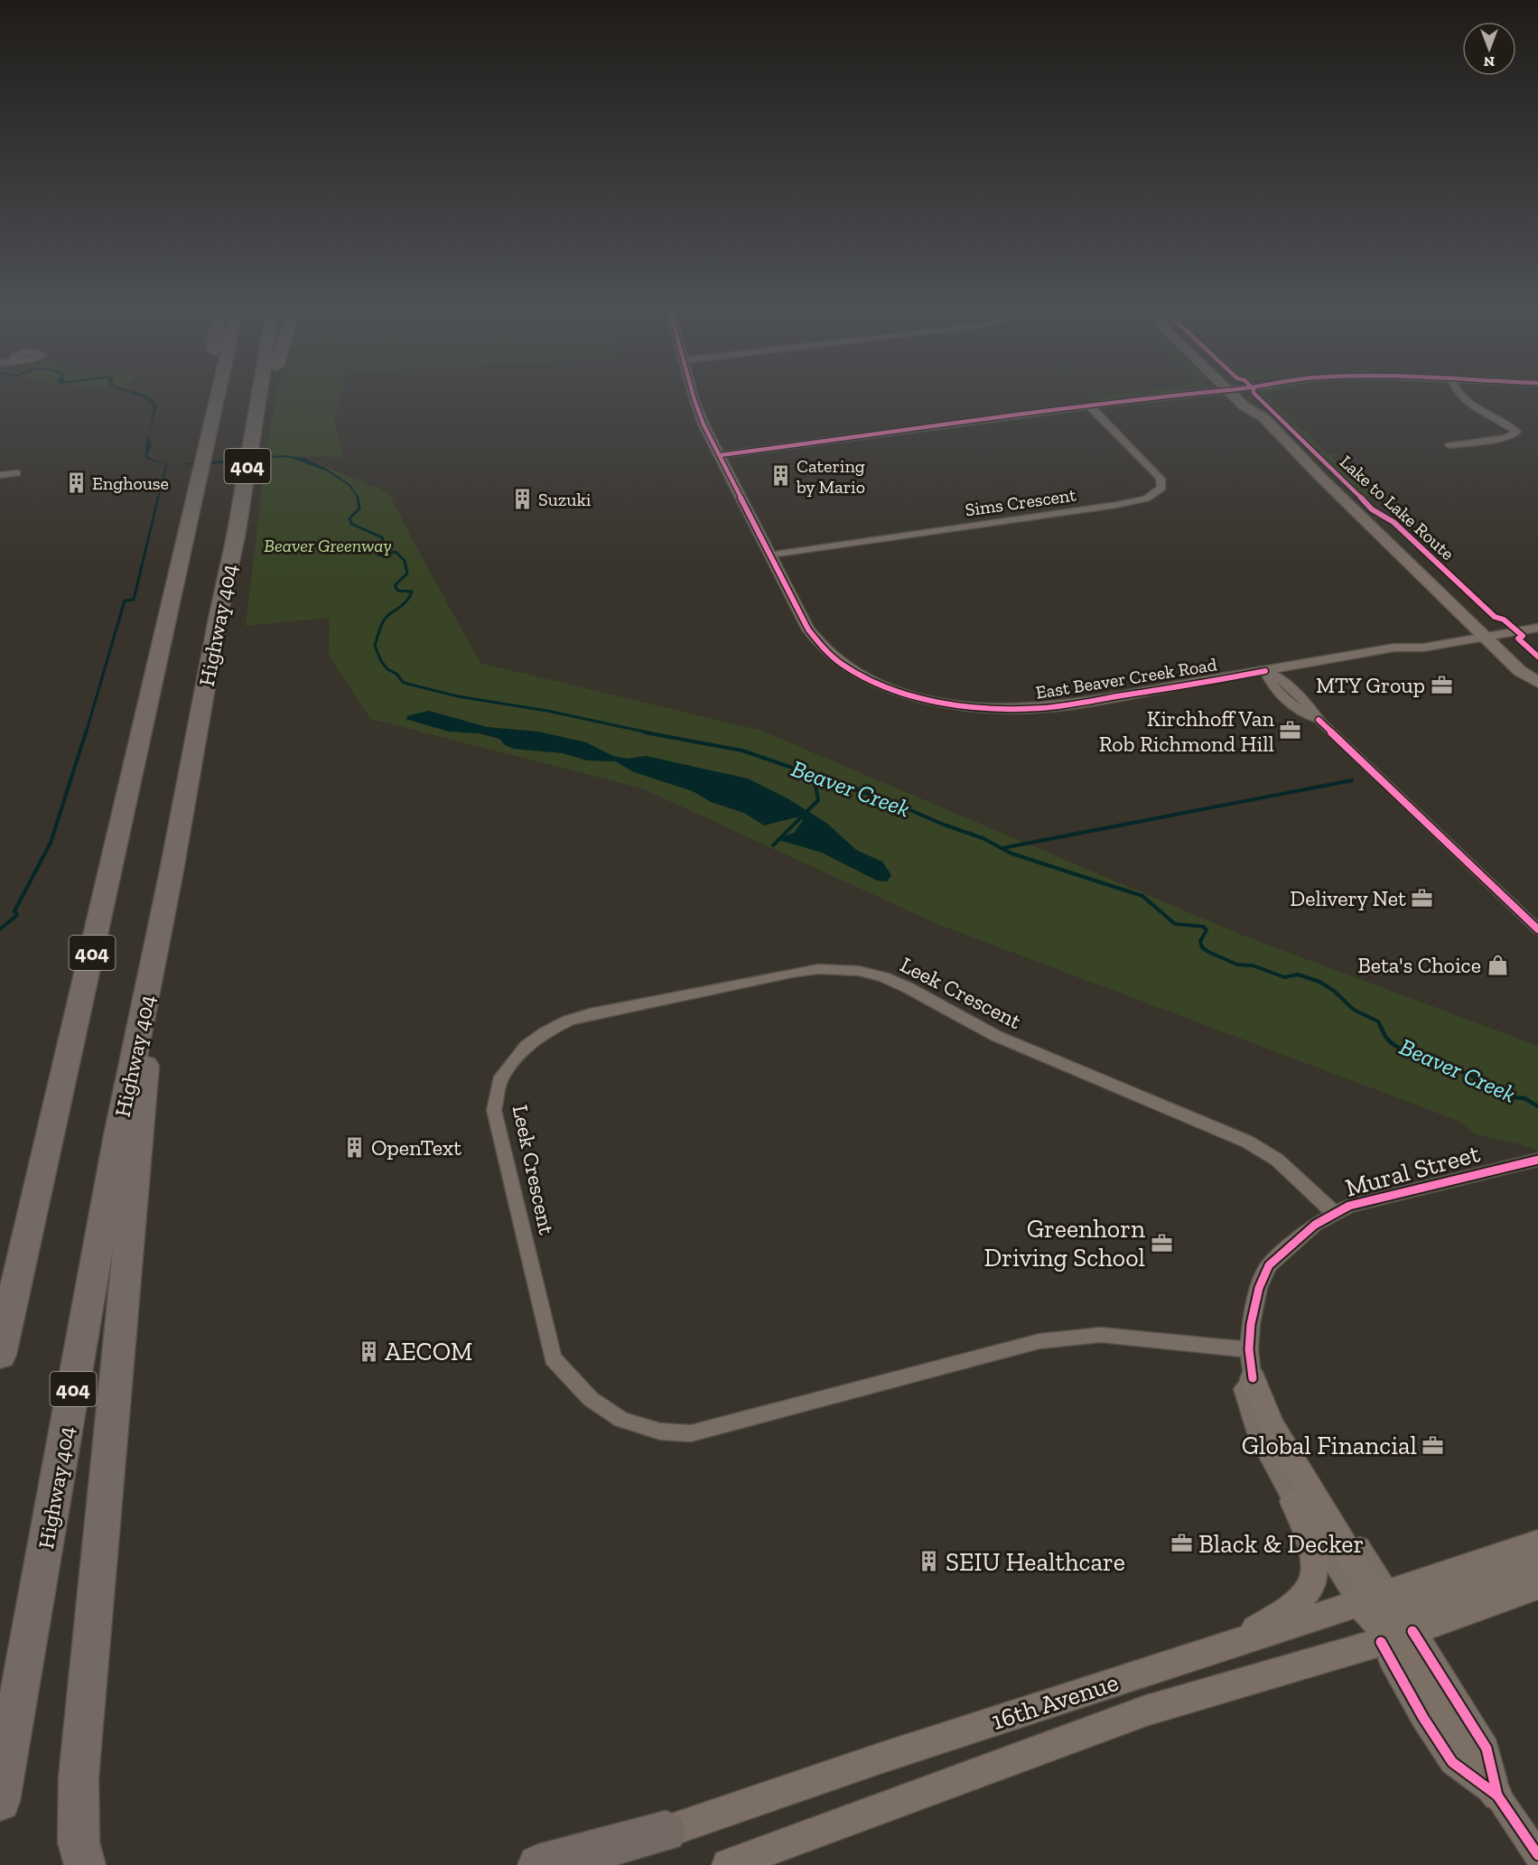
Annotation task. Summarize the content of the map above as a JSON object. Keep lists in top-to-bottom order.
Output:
{
  "streets": {
    "highway": ["404", "Highway 404"],
    "main road": ["16th Avenue"],
    "street": [
      "Sims Crescent",
      "East Beaver Creek Road",
      "Leek Crescent",
      "Mural Street"
    ],
    "cycle path": ["Lake to Lake Route"]
  },
  "crossings": [
    ["Sims Crescent", "East Beaver Creek Road"],
    ["Leek Crescent", "Mural Street"],
    ["Mural Street", "16th Avenue"]
  ],
  "water": ["Beaver Creek"],
  "parks": ["Beaver Greenway"],
  "places": {
    "building": [
      "Catering by Mario",
      "Enghouse",
      "Suzuki",
      "OpenText",
      "AECOM",
      "SEIU Healthcare"
    ],
    "office": [
      "MTY Group",
      "Kirchhoff Van Rob Richmond Hill",
      "Delivery Net",
      "Greenhorn Driving School",
      "Global Financial",
      "Black & Decker"
    ],
    "shop": ["Beta's Choice"]
  },
  "north": "bottom"
}
